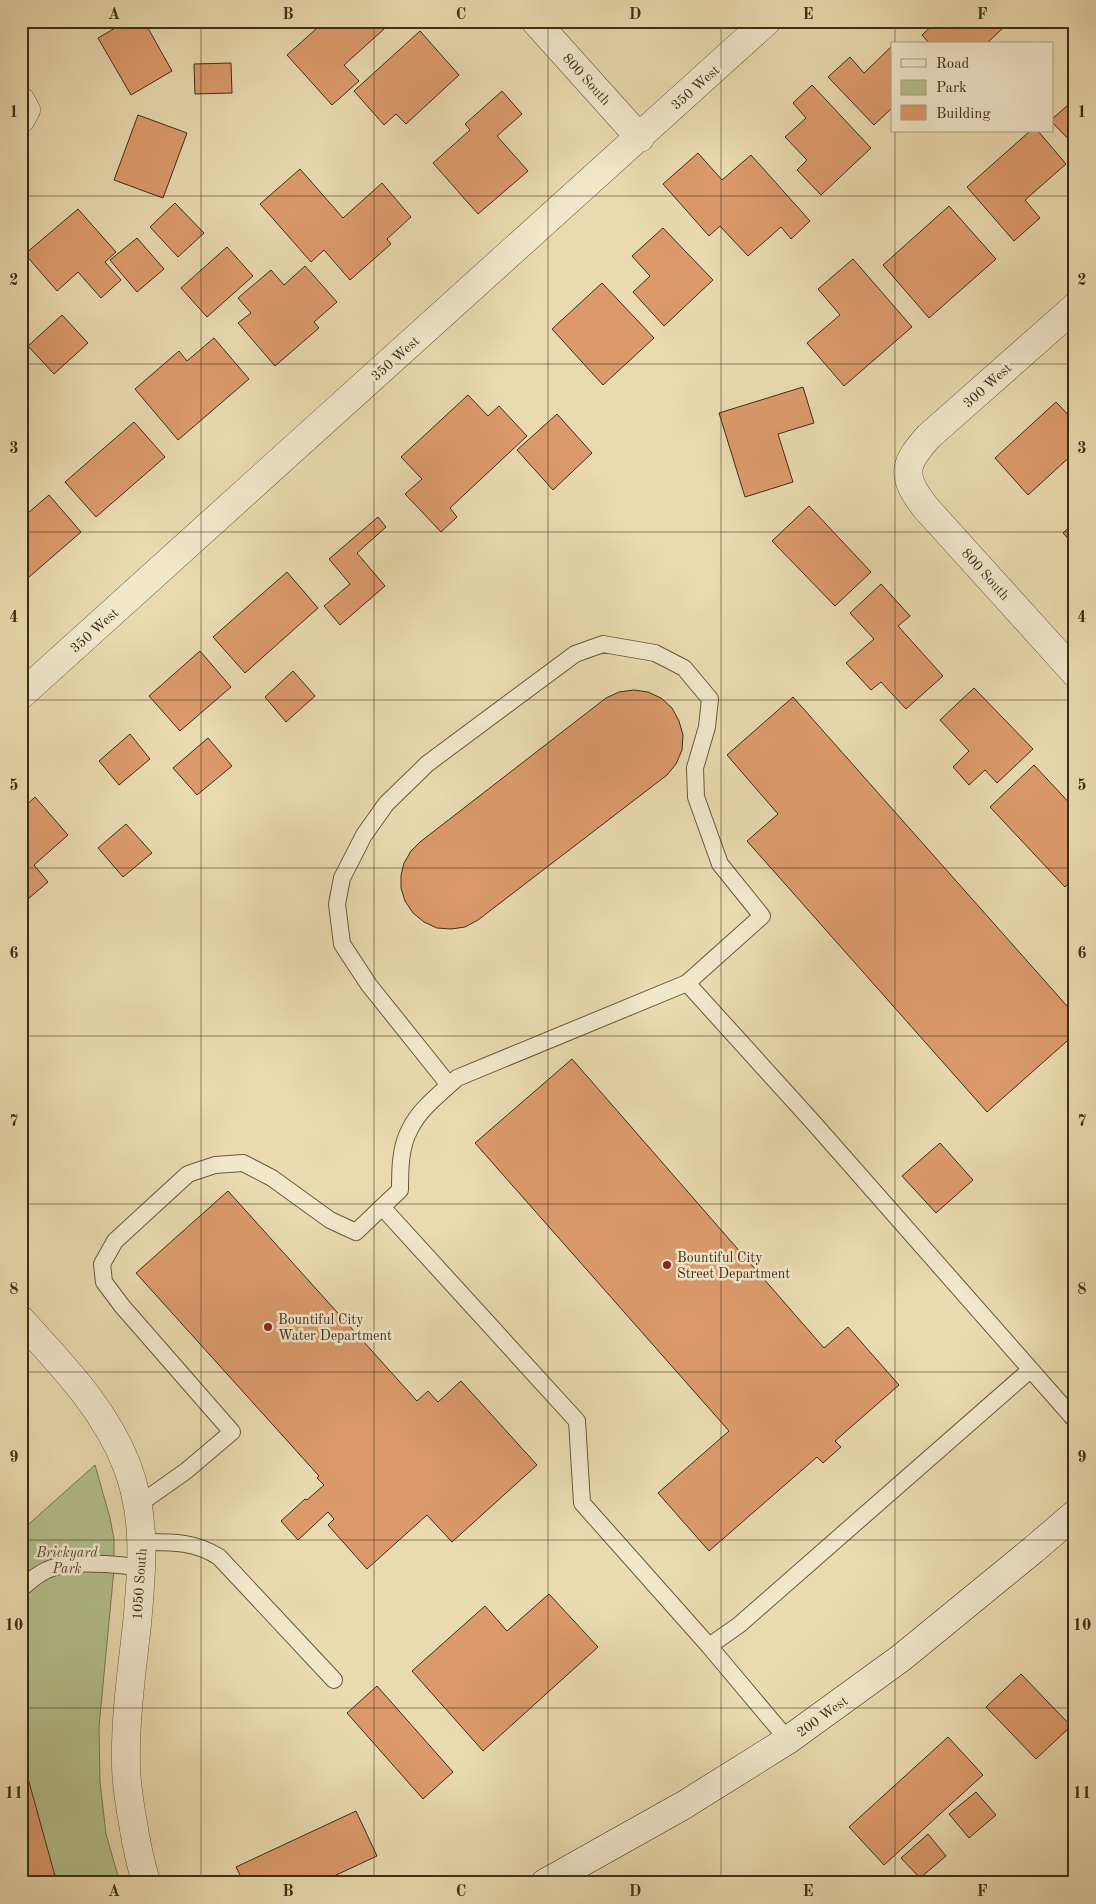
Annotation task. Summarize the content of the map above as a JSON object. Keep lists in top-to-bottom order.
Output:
{
  "streets": {
    "street": [
      "800 South",
      "350 West",
      "300 West",
      "1050 South",
      "200 West"
    ]
  },
  "crossings": [
    ["800 South", "350 West"],
    ["800 South", "300 West"]
  ],
  "parks": ["Brickyard Park"],
  "places": ["Bountiful City Street Department", "Bountiful City Water Department"],
  "legend": ["Road", "Park", "Building"],
  "grid": {
    "columns": [
      "A",
      "B",
      "C",
      "D",
      "E",
      "F"
    ],
    "rows": [
      "1",
      "2",
      "3",
      "4",
      "5",
      "6",
      "7",
      "8",
      "9",
      "10",
      "11"
    ]
  }
}
